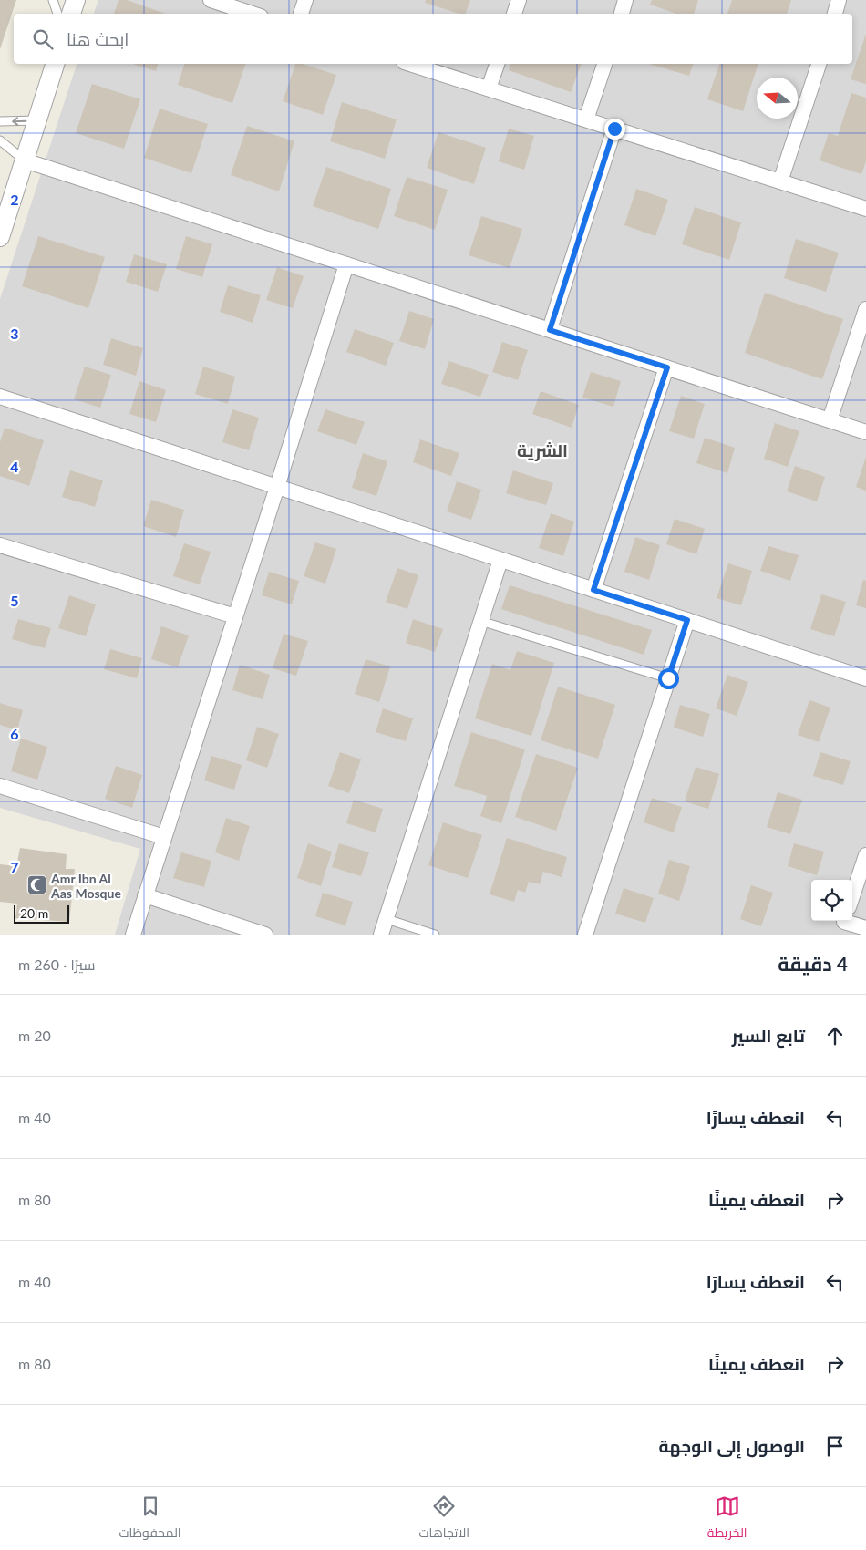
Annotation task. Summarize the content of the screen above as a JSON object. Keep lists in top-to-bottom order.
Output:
{
  "districts": ["الشرية"],
  "places": {
    "mosque": ["Amr Ibn Al Aas Mosque"]
  },
  "scale_bar": "20 m",
  "north": "left",
  "page": {
    "search": "ابحث هنا",
    "scale": "20 m",
    "heading": ["4 دقيقة", "سيرًا · 260 m"],
    "list": [
      ["تابع السير", "20 m"],
      ["انعطف يسارًا", "40 m"],
      ["انعطف يمينًا", "80 m"],
      ["انعطف يسارًا", "40 m"],
      ["انعطف يمينًا", "80 m"],
      "الوصول إلى الوجهة"
    ],
    "nav": ["الخريطة", "الاتجاهات", "المحفوظات"]
  },
  "grid": {
    "rows": [
      "2",
      "3",
      "4",
      "5",
      "6",
      "7"
    ]
  }
}
